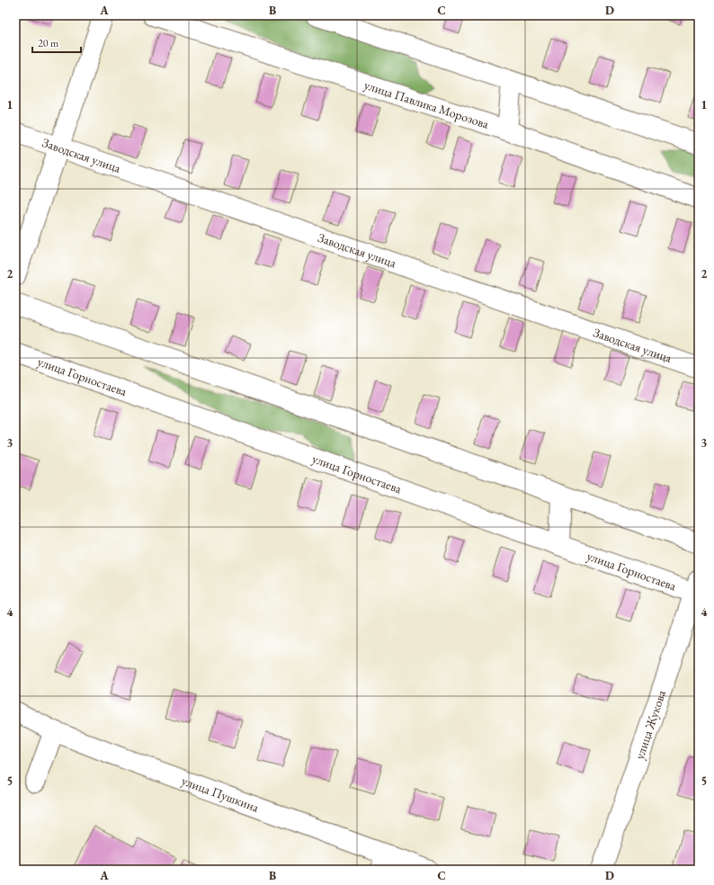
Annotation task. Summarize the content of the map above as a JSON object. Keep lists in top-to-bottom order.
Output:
{
  "streets": {
    "street": [
      "улица Павлика Морозова",
      "Заводская улица",
      "улица Горностаева",
      "улица Жукова",
      "улица Пушкина"
    ]
  },
  "crossings": [
    ["улица Горностаева", "улица Жукова"]
  ],
  "scale_bar": "20 m",
  "grid": {
    "columns": [
      "A",
      "B",
      "C",
      "D"
    ],
    "rows": [
      "1",
      "2",
      "3",
      "4",
      "5"
    ]
  }
}
